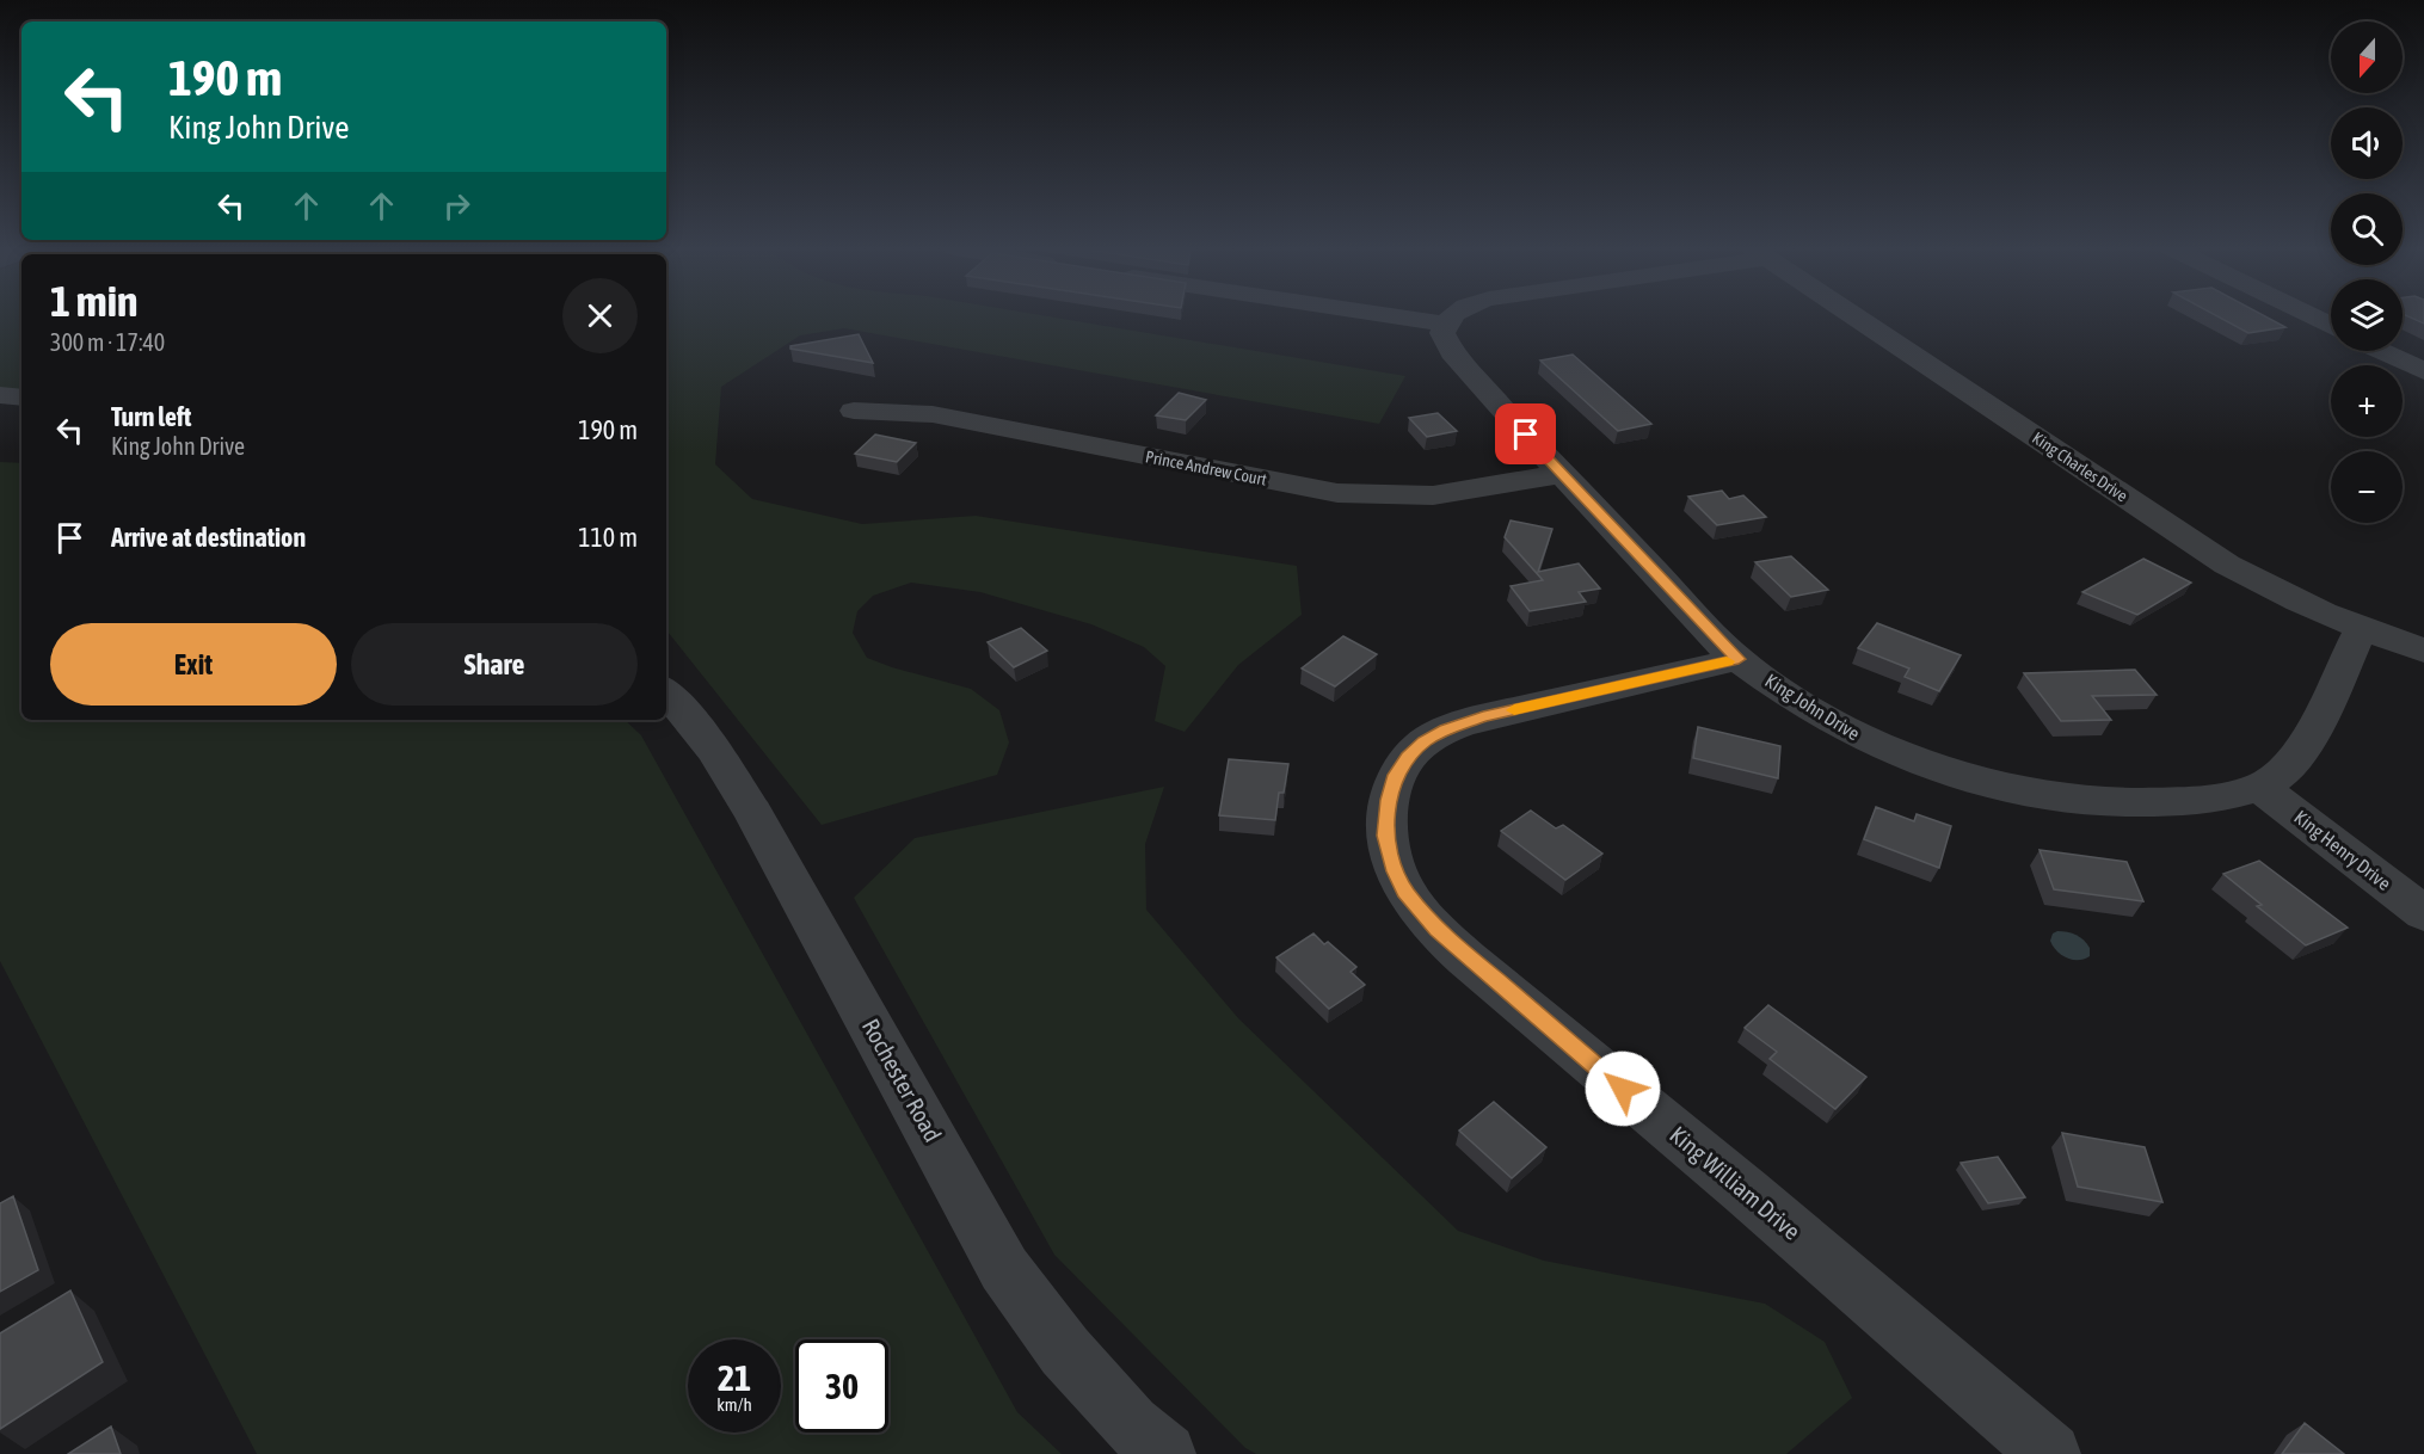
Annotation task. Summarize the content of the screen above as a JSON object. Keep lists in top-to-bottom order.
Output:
{
  "streets": {
    "street": [
      "King Charles Drive",
      "Prince Andrew Court",
      "King John Drive",
      "King Henry Drive",
      "Rochester Road",
      "King William Drive"
    ]
  },
  "crossings": [
    ["King Charles Drive", "King John Drive"],
    ["Prince Andrew Court", "King John Drive"],
    ["King John Drive", "King Henry Drive"],
    ["King John Drive", "King William Drive"]
  ],
  "north": "bottom",
  "page": {
    "map_buttons": ["+", "−"],
    "turn": ["190 m", "King John Drive"],
    "heading": ["1 min", "300 m · 17:40"],
    "list": [
      {
        "name": "Turn left",
        "note": "King John Drive",
        "value": "190 m"
      },
      {
        "name": "Arrive at destination",
        "value": "110 m"
      }
    ],
    "buttons": ["Exit", "Share"],
    "speed": "21 km/h",
    "limit": "30"
  }
}
